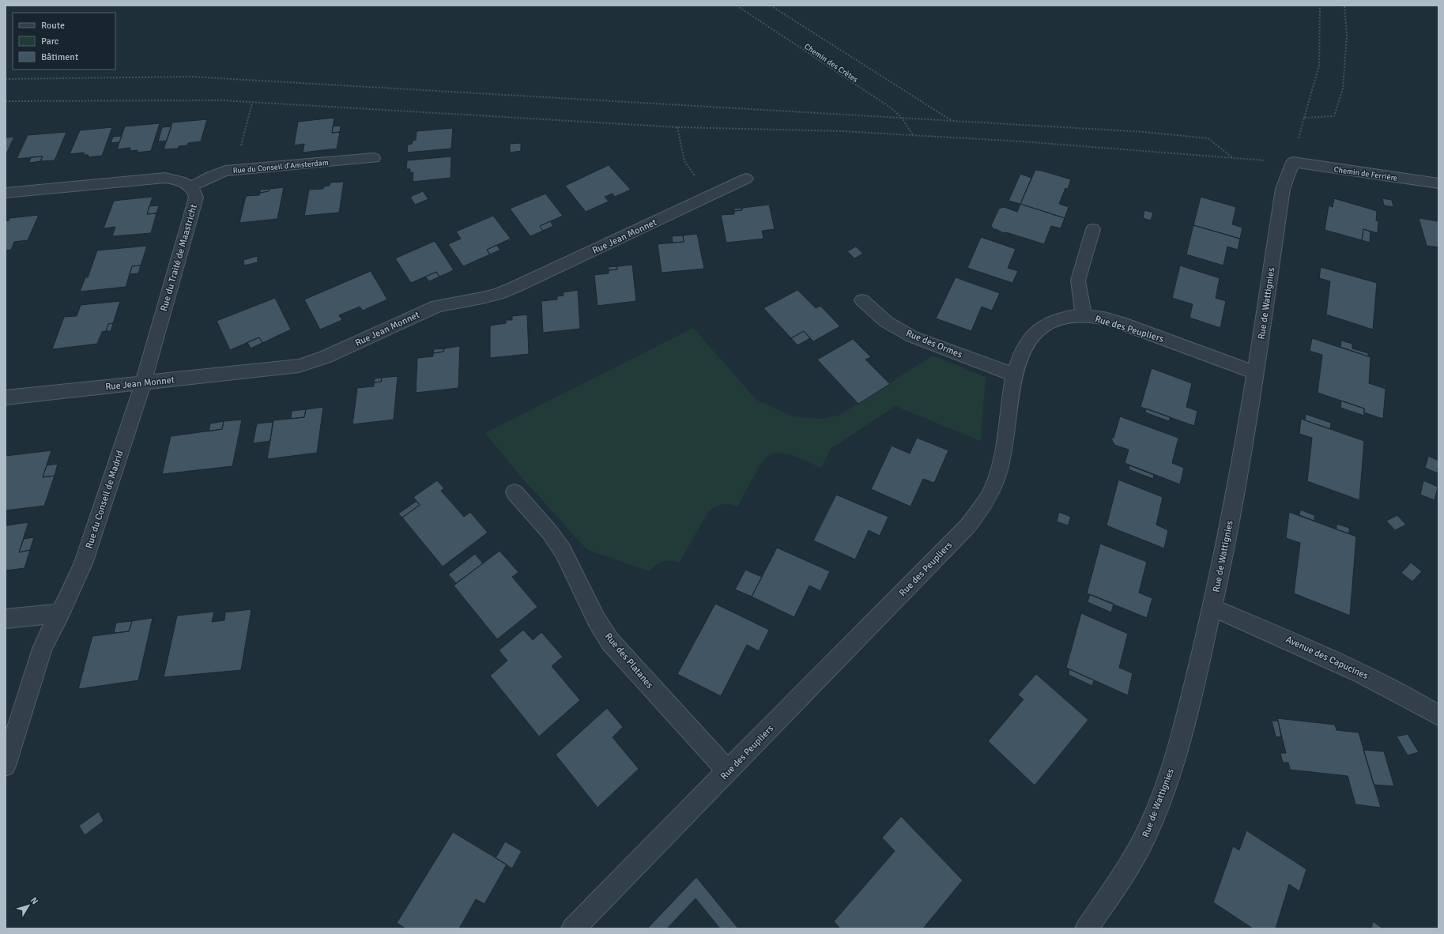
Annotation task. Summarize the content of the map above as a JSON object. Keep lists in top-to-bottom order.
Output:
{
  "streets": {
    "street": [
      "Rue du Conseil d'Amsterdam",
      "Chemin de Ferrière",
      "Rue Jean Monnet",
      "Rue du Traité de Maastricht",
      "Rue de Wattignies",
      "Rue des Peupliers",
      "Rue des Ormes",
      "Rue du Conseil de Madrid",
      "Avenue des Capucines",
      "Rue des Platanes"
    ],
    "path": ["Chemin des Crètes"]
  },
  "crossings": [
    ["Rue du Conseil d'Amsterdam", "Rue du Traité de Maastricht"],
    ["Chemin de Ferrière", "Rue de Wattignies"],
    ["Rue Jean Monnet", "Rue du Traité de Maastricht"],
    ["Rue Jean Monnet", "Rue du Conseil de Madrid"],
    ["Rue du Traité de Maastricht", "Rue du Conseil de Madrid"],
    ["Rue de Wattignies", "Rue des Peupliers"],
    ["Rue de Wattignies", "Avenue des Capucines"],
    ["Rue des Peupliers", "Rue des Ormes"],
    ["Rue des Peupliers", "Rue des Platanes"]
  ],
  "legend": ["Route", "Parc", "Bâtiment"],
  "north": "top right"
}
